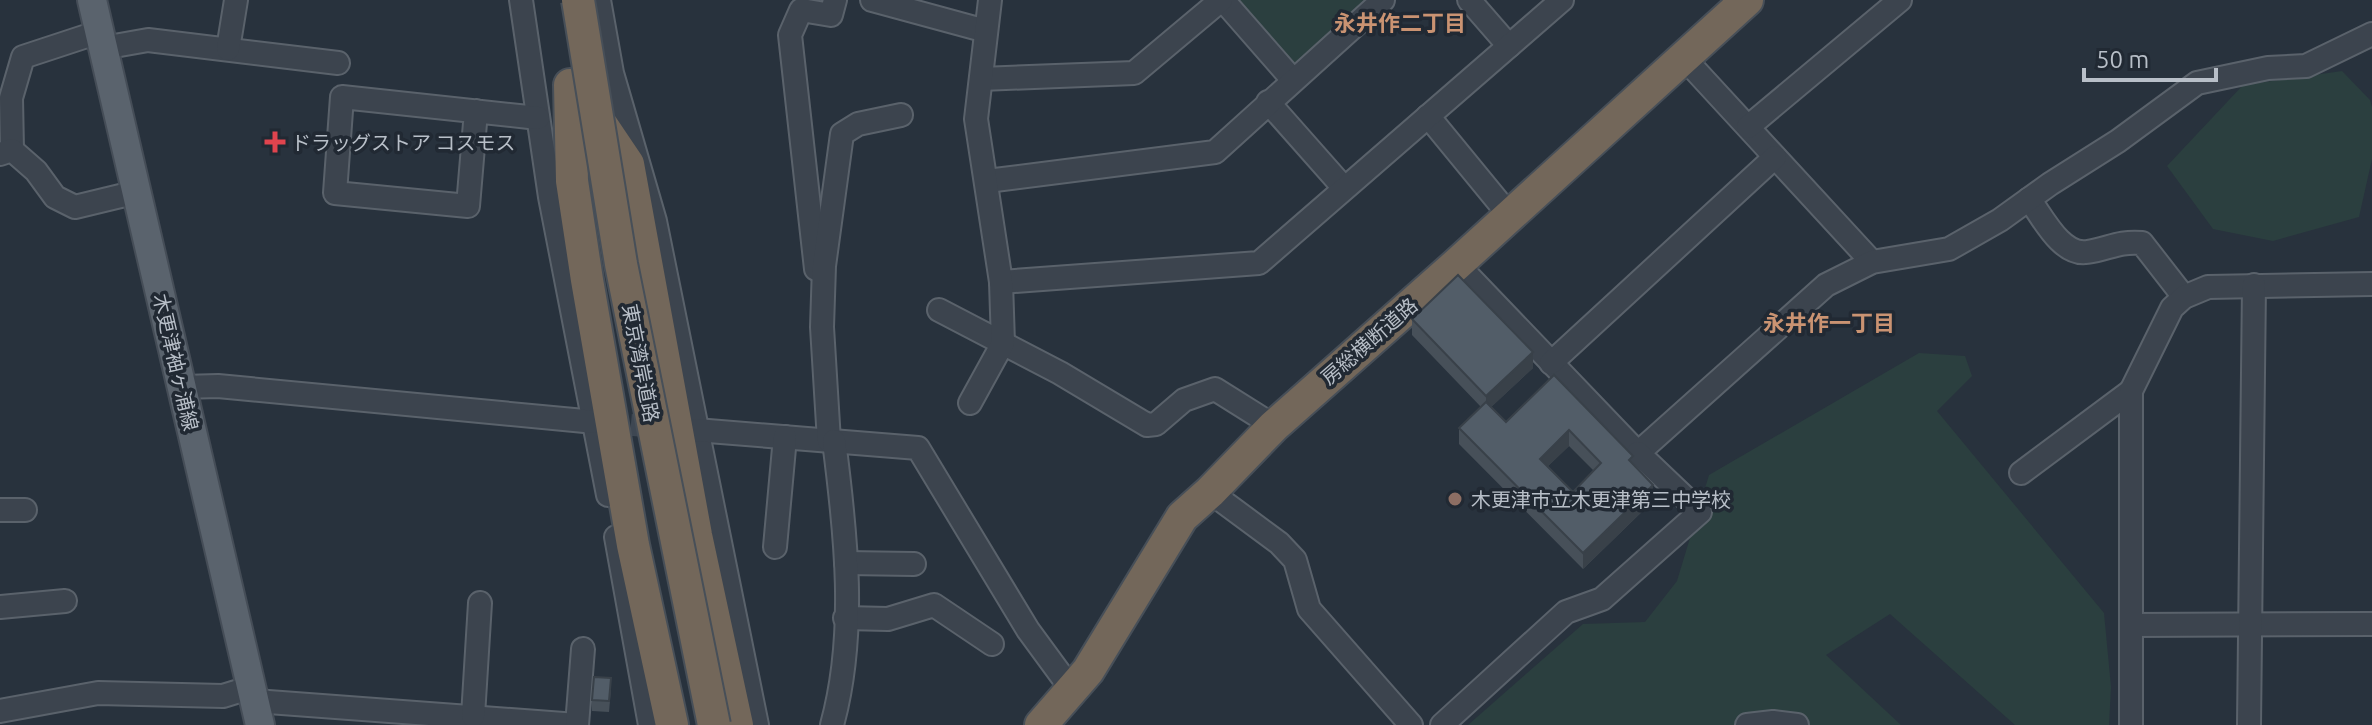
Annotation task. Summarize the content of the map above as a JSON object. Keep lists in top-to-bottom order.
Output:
{
  "streets": {
    "highway": ["房総横断道路", "東京湾岸道路"],
    "main road": ["木更津袖ヶ浦線"]
  },
  "districts": ["永井作二丁目", "永井作一丁目"],
  "places": {
    "health": ["ドラッグストア コスモス"],
    "other": ["木更津市立木更津第三中学校"]
  },
  "scale_bar": "50 m"
}
